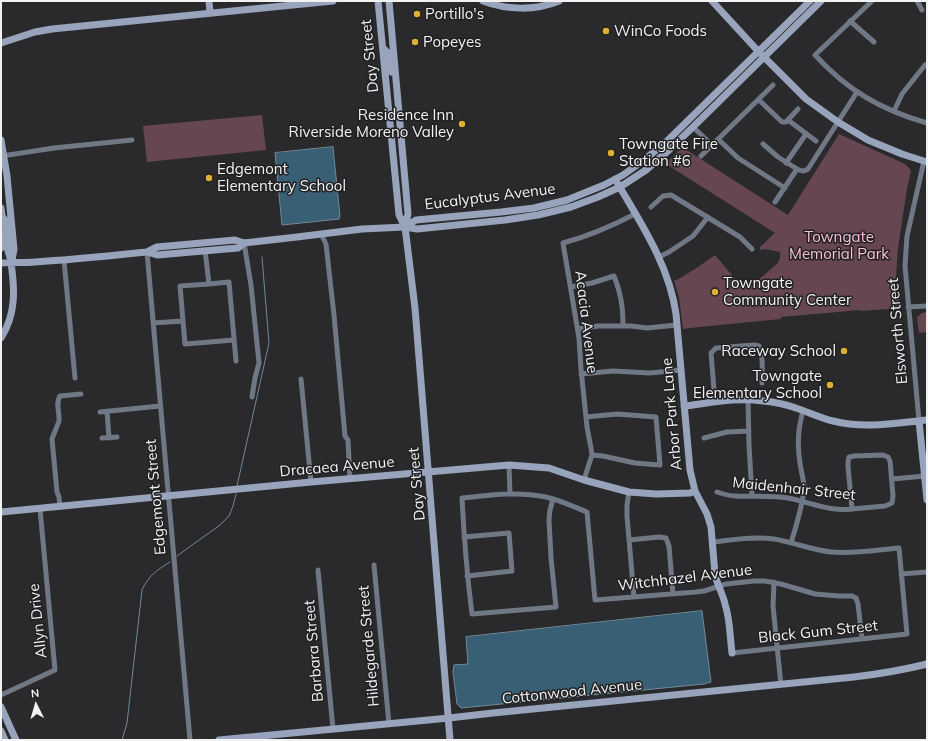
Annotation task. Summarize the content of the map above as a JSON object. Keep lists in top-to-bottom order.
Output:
{
  "streets": {
    "street": [
      "Day Street",
      "Eucalyptus Avenue",
      "Acacia Avenue",
      "Elsworth Street",
      "Arbor Park Lane",
      "Dracaea Avenue",
      "Maidenhair Street",
      "Edgemont Street",
      "Witchhazel Avenue",
      "Allyn Drive",
      "Black Gum Street",
      "Hildegarde Street",
      "Barbara Street",
      "Cottonwood Avenue"
    ]
  },
  "crossings": [
    ["Day Street", "Eucalyptus Avenue"],
    ["Day Street", "Dracaea Avenue"],
    ["Day Street", "Cottonwood Avenue"],
    ["Eucalyptus Avenue", "Arbor Park Lane"],
    ["Eucalyptus Avenue", "Edgemont Street"],
    ["Acacia Avenue", "Arbor Park Lane"],
    ["Acacia Avenue", "Dracaea Avenue"],
    ["Arbor Park Lane", "Dracaea Avenue"],
    ["Arbor Park Lane", "Witchhazel Avenue"],
    ["Arbor Park Lane", "Black Gum Street"],
    ["Dracaea Avenue", "Edgemont Street"],
    ["Dracaea Avenue", "Allyn Drive"],
    ["Witchhazel Avenue", "Black Gum Street"],
    ["Hildegarde Street", "Cottonwood Avenue"],
    ["Barbara Street", "Cottonwood Avenue"]
  ],
  "parks": ["Towngate Memorial Park"],
  "places": [
    "Portillo's",
    "WinCo Foods",
    "Popeyes",
    "Residence Inn Riverside Moreno Valley",
    "Towngate Fire Station #6",
    "Edgemont Elementary School",
    "Towngate Community Center",
    "Raceway School",
    "Towngate Elementary School"
  ],
  "north": "top"
}
